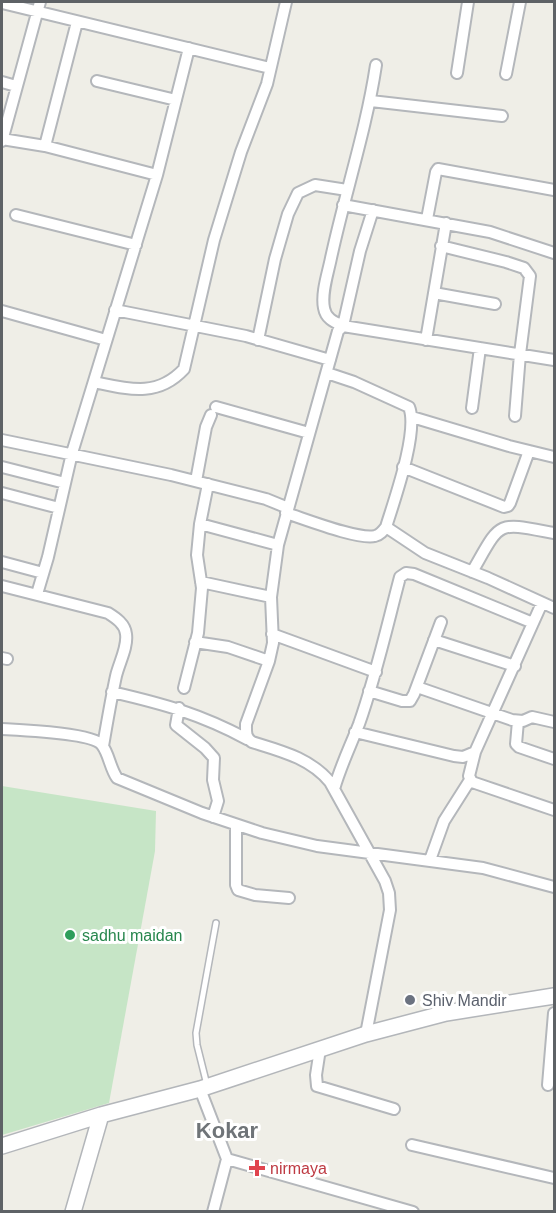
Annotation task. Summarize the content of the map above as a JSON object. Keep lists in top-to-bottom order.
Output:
{
  "districts": ["Kokar"],
  "places": {
    "other": ["sadhu maidan", "Shiv Mandir"],
    "health": ["nirmaya"]
  }
}
